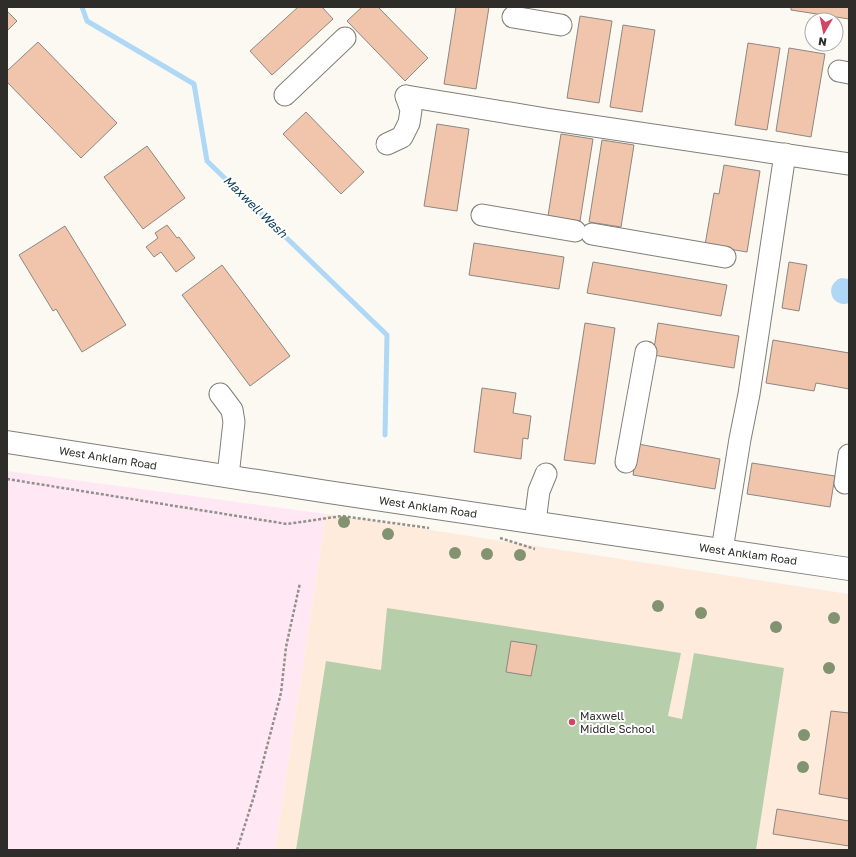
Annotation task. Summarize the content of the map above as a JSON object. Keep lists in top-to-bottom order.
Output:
{
  "streets": {
    "main road": ["West Anklam Road"]
  },
  "water": ["Maxwell Wash"],
  "places": ["Maxwell Middle School"],
  "north": "bottom"
}
